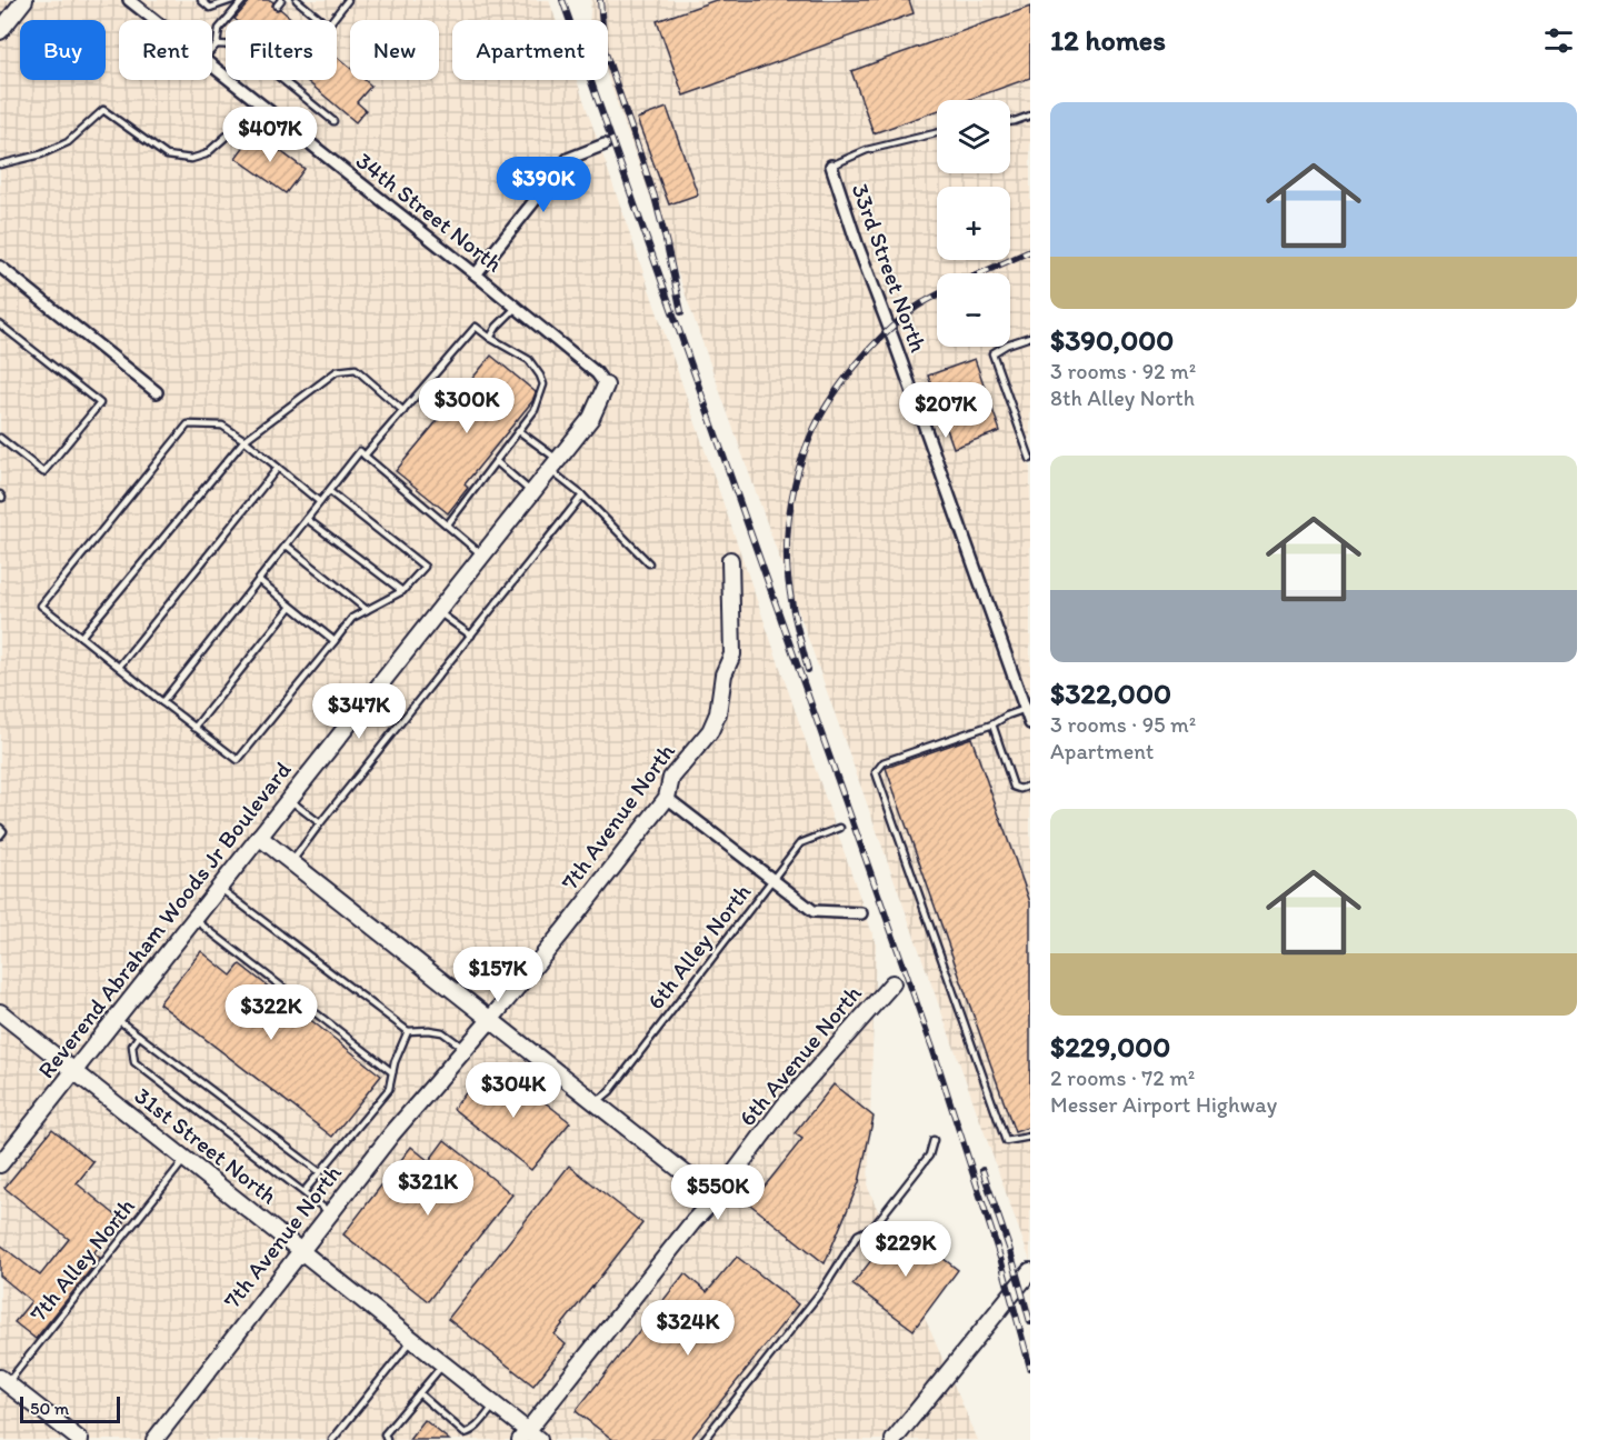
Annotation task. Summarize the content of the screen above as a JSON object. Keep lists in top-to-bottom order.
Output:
{
  "streets": {
    "street": [
      "34th Street North",
      "33rd Street North",
      "7th Avenue North",
      "Reverend Abraham Woods Jr Boulevard",
      "6th Avenue North",
      "31st Street North"
    ],
    "lane": ["6th Alley North", "7th Alley North"]
  },
  "crossings": [
    ["34th Street North", "Reverend Abraham Woods Jr Boulevard"],
    ["7th Avenue North", "31st Street North"],
    ["Reverend Abraham Woods Jr Boulevard", "31st Street North"],
    ["6th Avenue North", "31st Street North"],
    ["31st Street North", "7th Alley North"]
  ],
  "scale_bar": "50 m",
  "page": {
    "heading": "12 homes",
    "chip": [
      "Buy",
      "Rent",
      "Filters",
      "New",
      "Apartment"
    ],
    "list": [
      {
        "name": "$390,000",
        "note": "3 rooms · 92 m² · 8th Alley North"
      },
      {
        "name": "$322,000",
        "note": "3 rooms · 95 m² · Apartment"
      },
      {
        "name": "$229,000",
        "note": "2 rooms · 72 m² · Messer Airport Highway"
      }
    ],
    "map_buttons": ["+", "−"],
    "price": [
      "$407K",
      "$390K",
      "$300K",
      "$207K",
      "$347K",
      "$157K",
      "$322K",
      "$304K",
      "$321K",
      "$550K",
      "$229K",
      "$324K"
    ],
    "scale": "50 m"
  }
}
